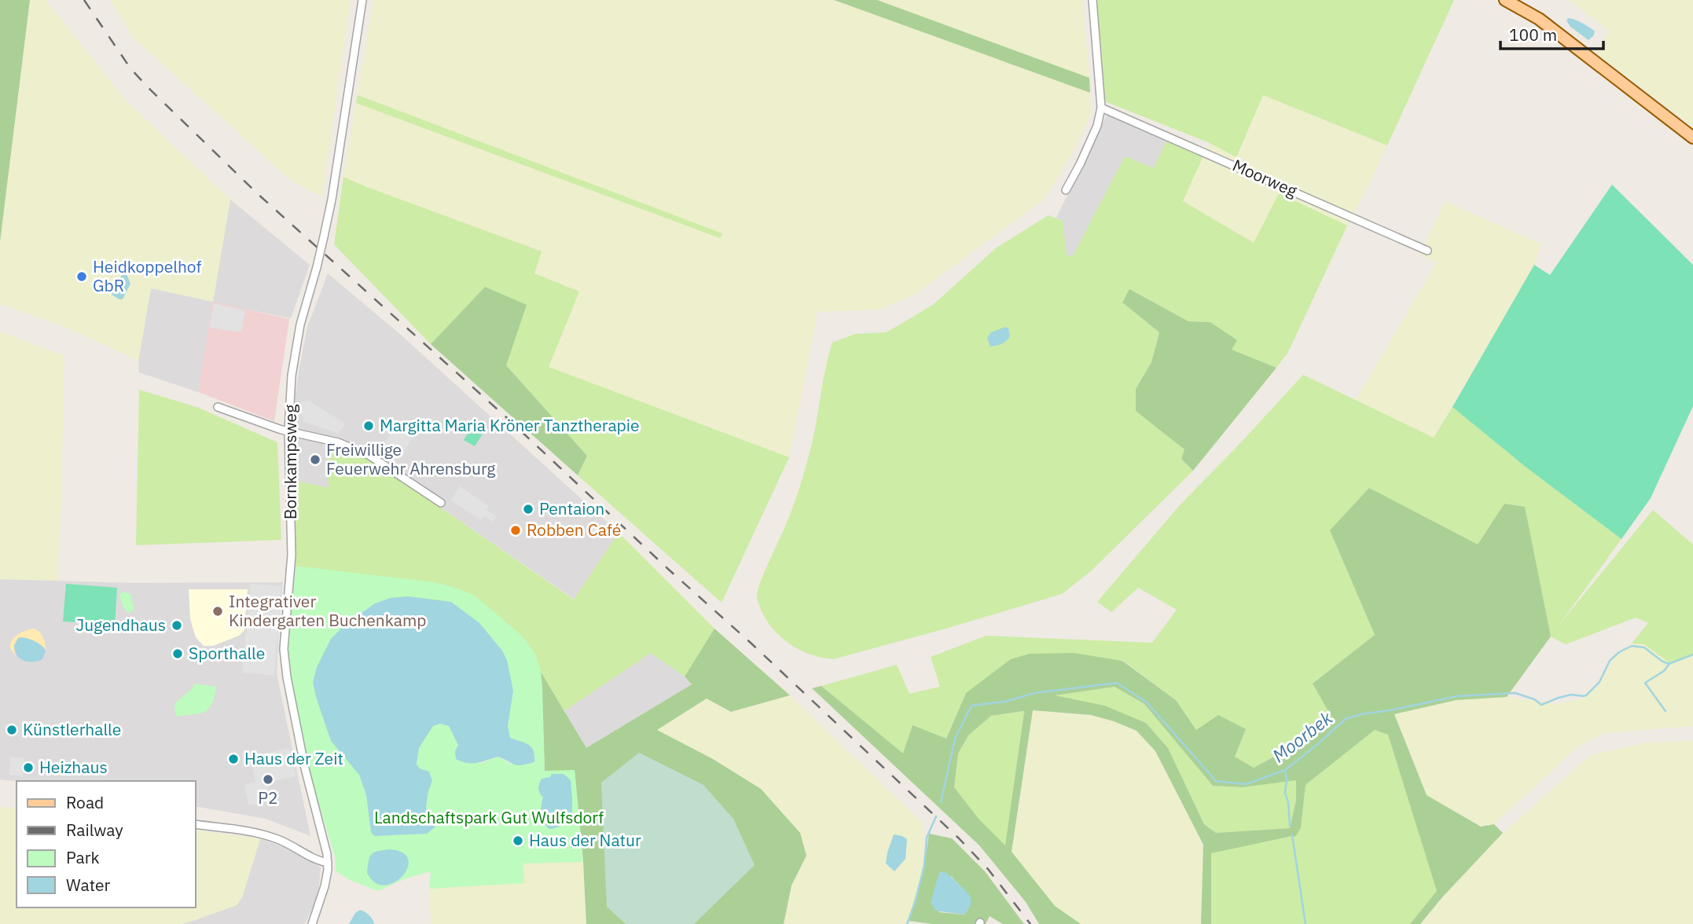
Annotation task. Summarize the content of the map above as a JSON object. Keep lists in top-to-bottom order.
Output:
{
  "streets": {
    "street": ["Moorweg", "Bornkampsweg"]
  },
  "water": ["Moorbek"],
  "parks": ["Landschaftspark Gut Wulfsdorf"],
  "places": [
    "Heidkoppelhof GbR",
    "Margitta Maria Kröner Tanztherapie",
    "Freiwillige Feuerwehr Ahrensburg",
    "Pentaion",
    "Robben Café",
    "Integrativer Kindergarten Buchenkamp",
    "Jugendhaus",
    "Sporthalle",
    "Künstlerhalle",
    "Haus der Zeit",
    "Heizhaus",
    "P2",
    "Haus der Natur"
  ],
  "legend": [
    "Road",
    "Railway",
    "Park",
    "Water"
  ],
  "scale_bar": "100 m"
}
